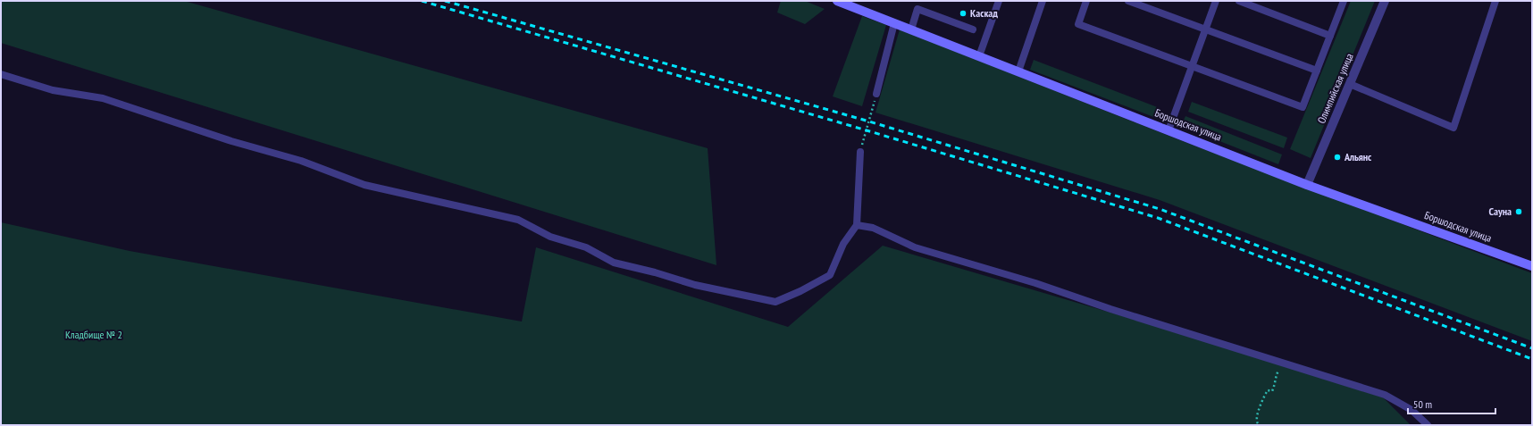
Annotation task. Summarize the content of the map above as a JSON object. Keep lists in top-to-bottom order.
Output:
{
  "streets": {
    "street": ["Олимпийская улица", "Боршодская улица"]
  },
  "crossings": [
    ["Олимпийская улица", "Боршодская улица"]
  ],
  "parks": ["Кладбище № 2"],
  "places": ["Каскад", "Альянс", "Сауна"],
  "scale_bar": "50 m"
}
